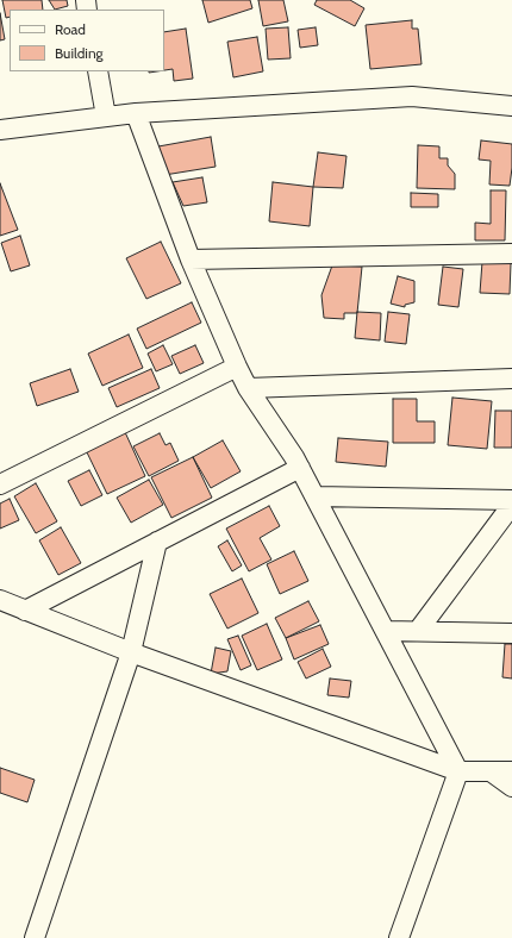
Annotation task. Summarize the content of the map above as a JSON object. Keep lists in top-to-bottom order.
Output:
{
  "legend": ["Road", "Building"]
}
